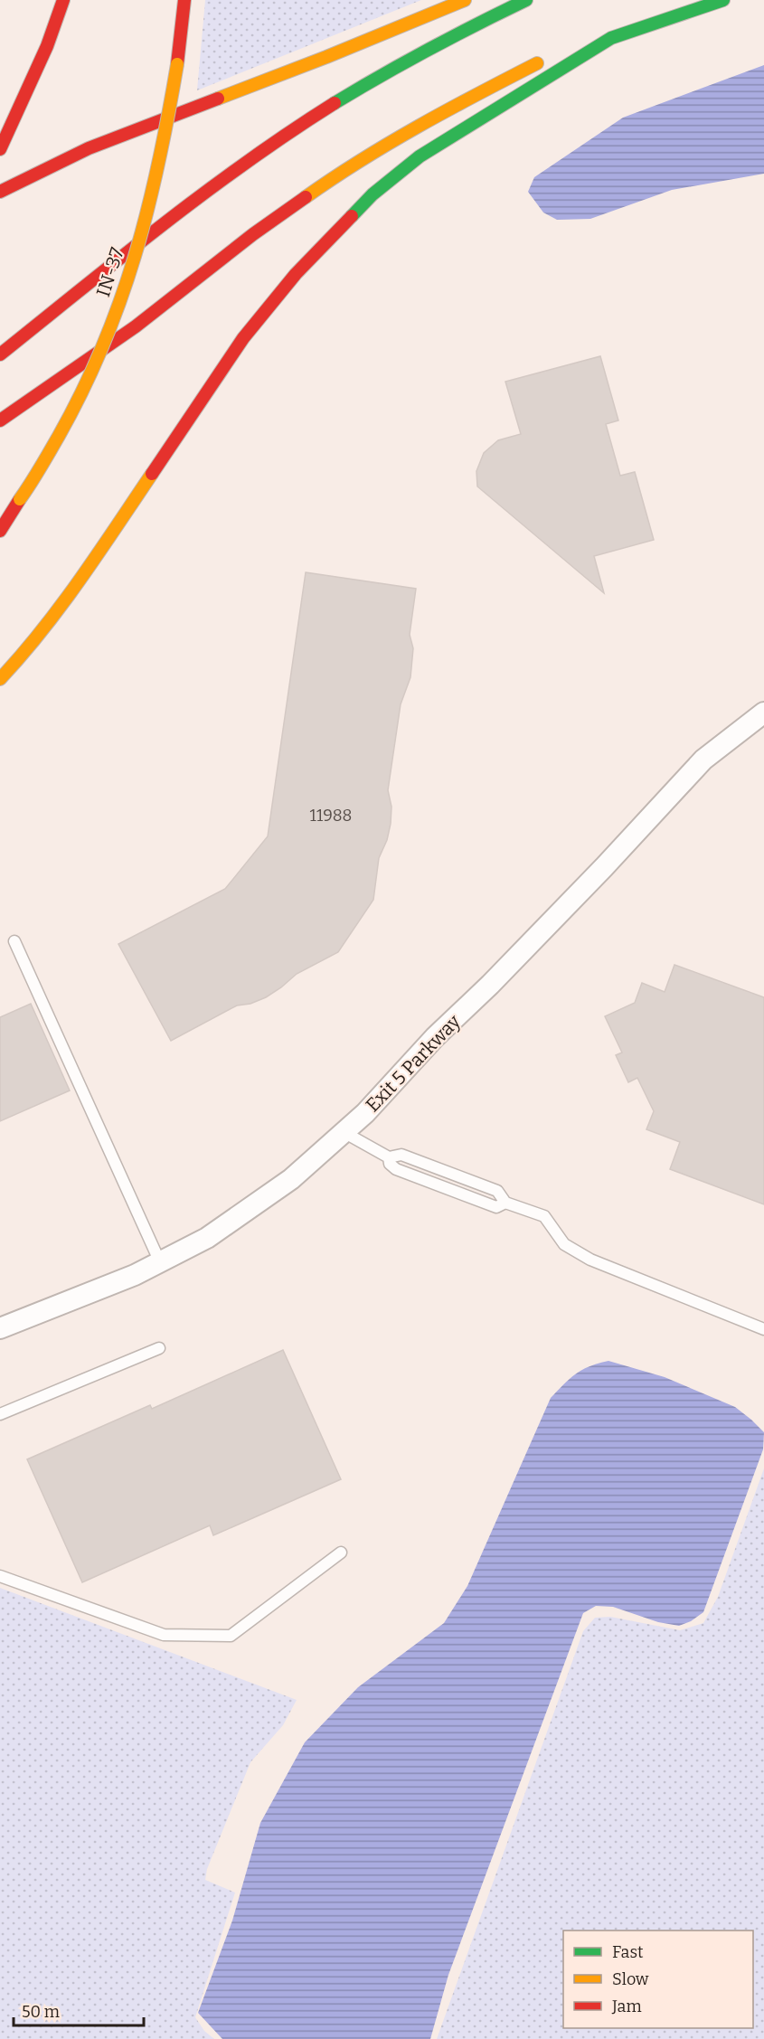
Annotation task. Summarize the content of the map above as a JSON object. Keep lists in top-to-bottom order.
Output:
{
  "streets": {
    "highway": ["IN-37"],
    "street": ["Exit 5 Parkway"]
  },
  "house_numbers": ["11988"],
  "legend": ["Fast", "Slow", "Jam"],
  "scale_bar": "50 m"
}
